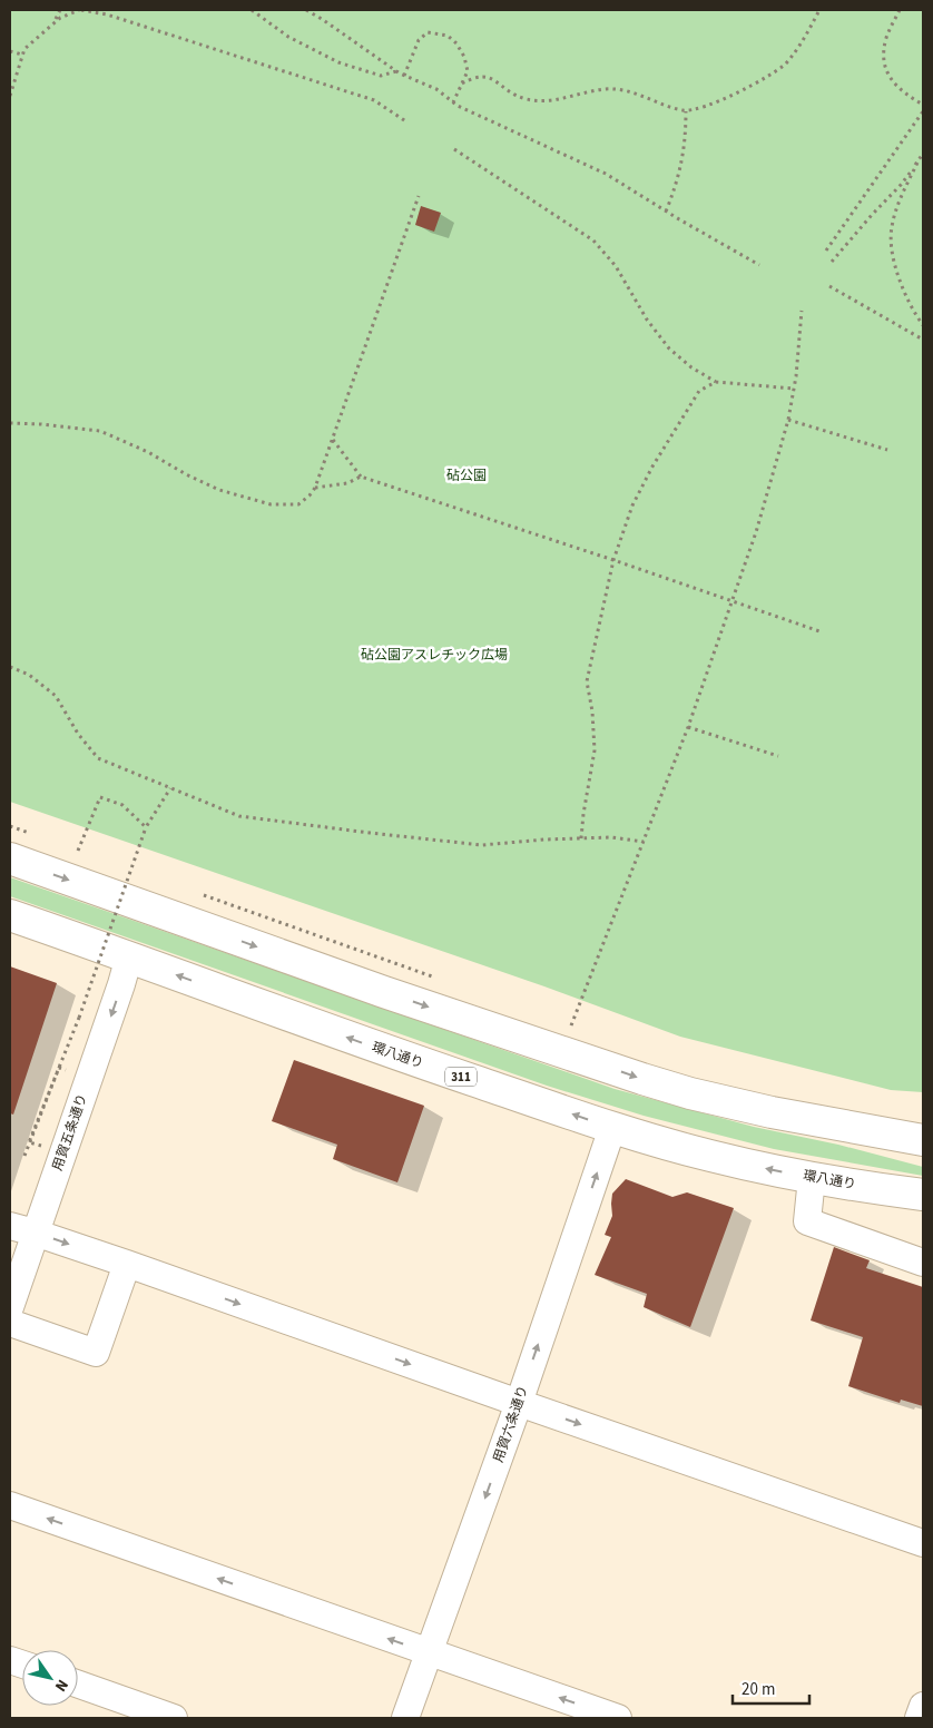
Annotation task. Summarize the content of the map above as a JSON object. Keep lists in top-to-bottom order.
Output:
{
  "streets": {
    "main road": ["環八通り", "311"],
    "street": ["用賀五条通り", "用賀六条通り"]
  },
  "crossings": [
    ["環八通り", "用賀五条通り"],
    ["環八通り", "用賀六条通り"]
  ],
  "one_way": ["用賀五条通り"],
  "parks": ["砧公園", "砧公園アスレチック広場"],
  "scale_bar": "20 m",
  "north": "bottom right"
}
